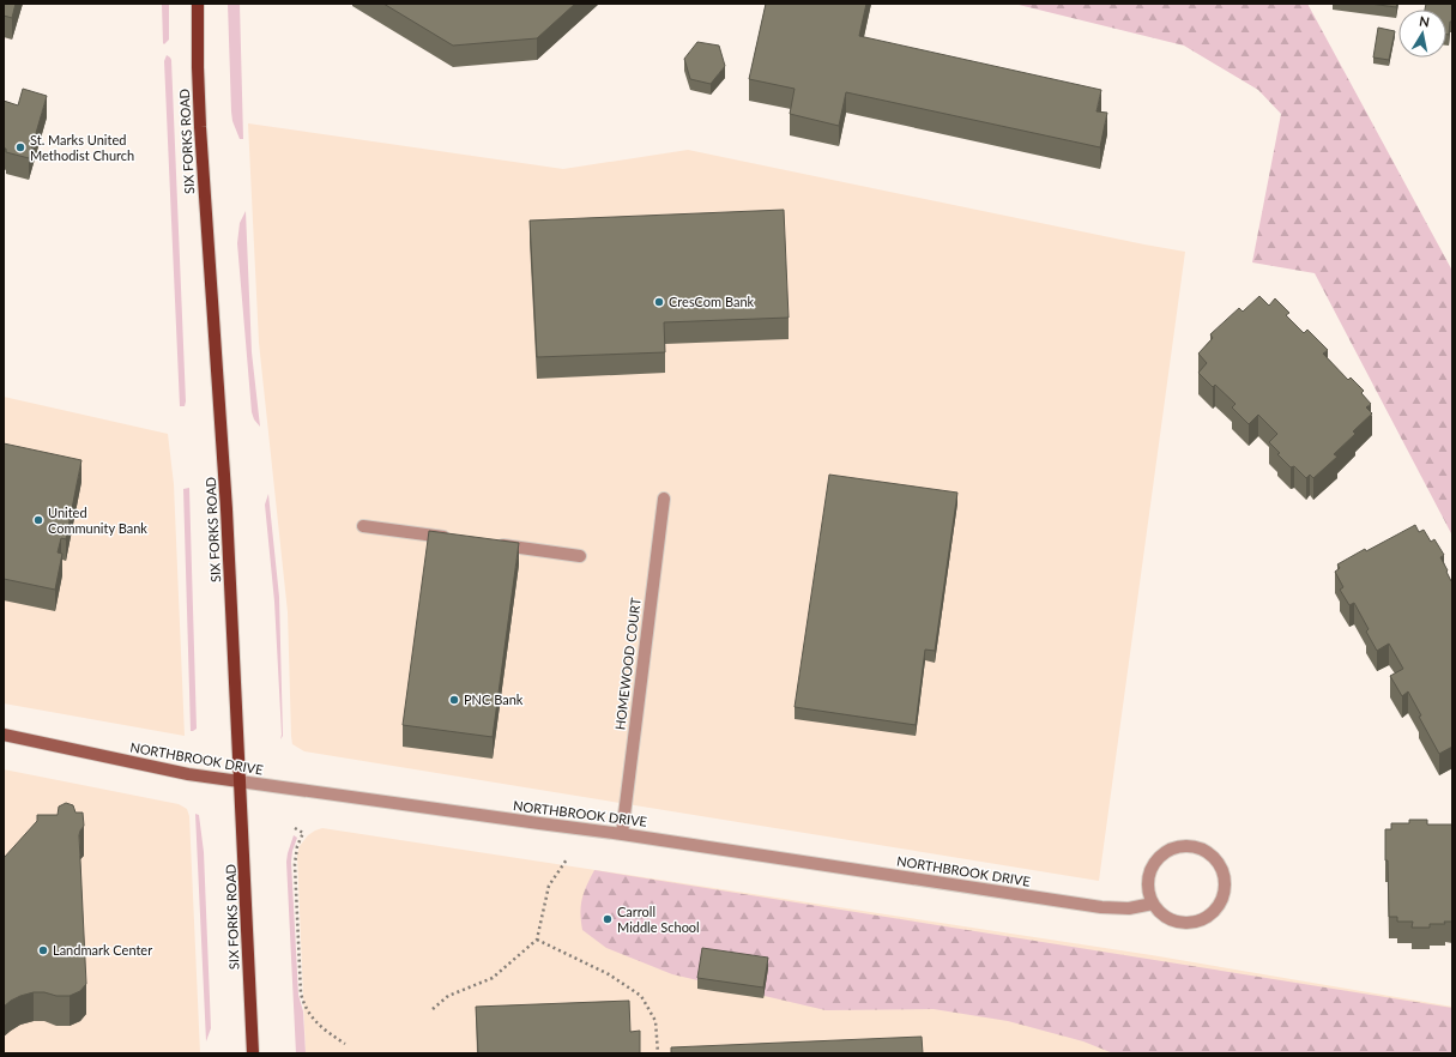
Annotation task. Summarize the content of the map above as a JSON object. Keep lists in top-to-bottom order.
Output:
{
  "streets": {
    "main road": ["SIX FORKS ROAD"],
    "street": ["HOMEWOOD COURT", "NORTHBROOK DRIVE"]
  },
  "crossings": [
    ["SIX FORKS ROAD", "NORTHBROOK DRIVE"],
    ["HOMEWOOD COURT", "NORTHBROOK DRIVE"]
  ],
  "places": [
    "St. Marks United Methodist Church",
    "CresCom Bank",
    "United Community Bank",
    "PNC Bank",
    "Carroll Middle School",
    "Landmark Center"
  ],
  "north": "top"
}
